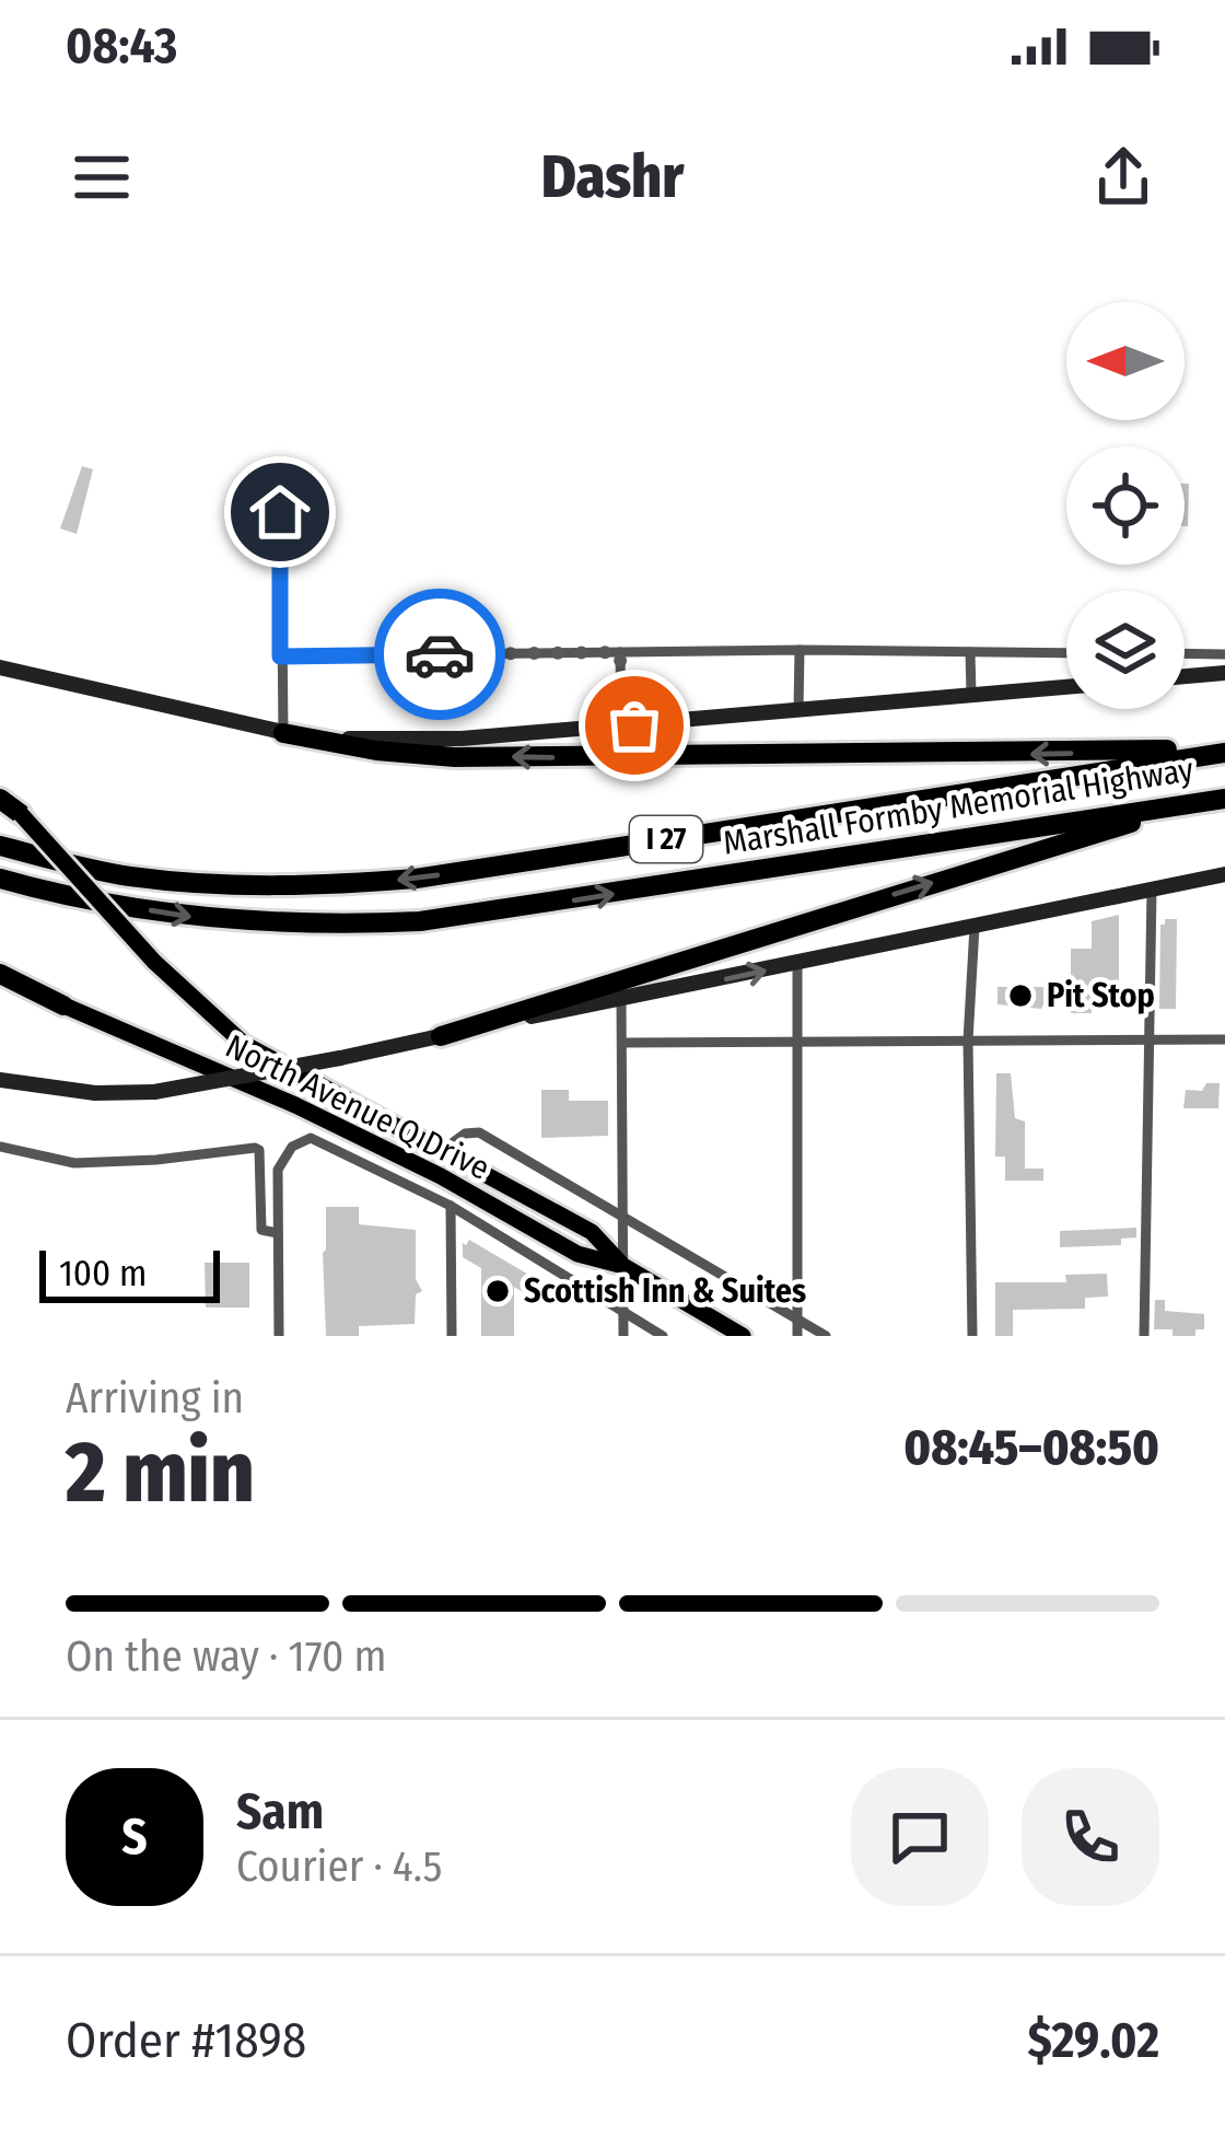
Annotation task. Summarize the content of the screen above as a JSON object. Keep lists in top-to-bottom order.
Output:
{
  "streets": {
    "highway": ["Marshall Formby Memorial Highway", "I 27"],
    "main road": ["North Avenue Q Drive"]
  },
  "places": ["Pit Stop", "Scottish Inn & Suites"],
  "scale_bar": "100 m",
  "north": "left",
  "page": {
    "status": "08:43",
    "header": "Dashr",
    "scale": "100 m",
    "heading": ["2 min", "Arriving in", "08:45–08:50"],
    "panel": [
      "Sam",
      "Courier · 4.5",
      "Order #1898",
      "$29.02"
    ],
    "bar": "On the way · 170 m",
    "round": "S"
  }
}
